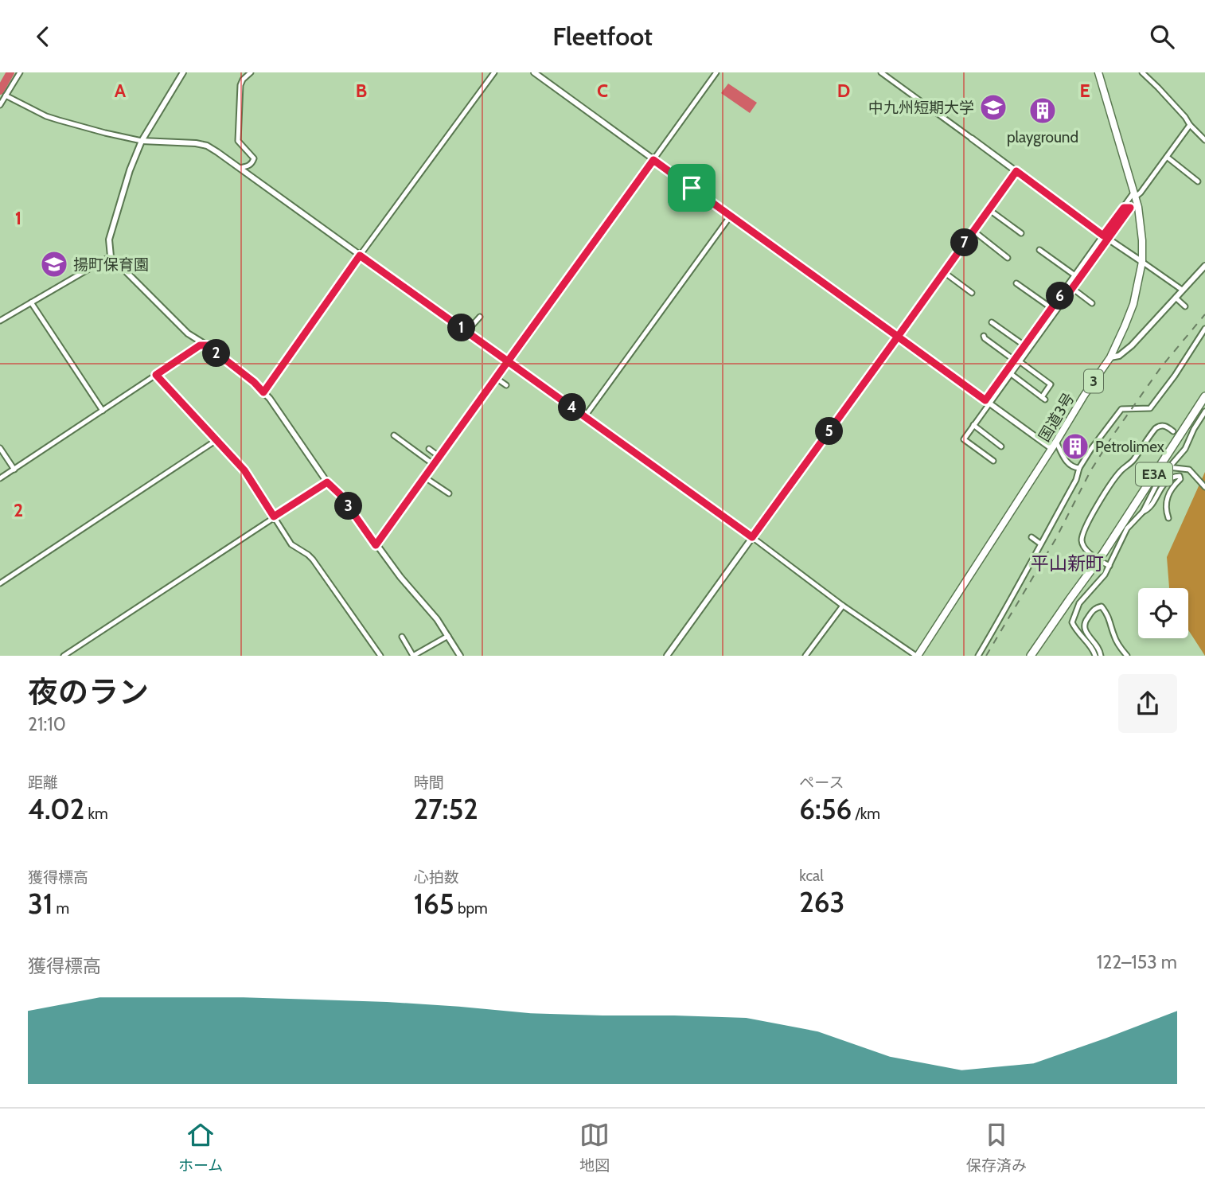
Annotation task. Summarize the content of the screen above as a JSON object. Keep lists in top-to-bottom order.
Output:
{
  "streets": {
    "highway": ["3", "国道3号", "E3A"]
  },
  "districts": ["平山新町"],
  "places": {
    "school or university": ["中九州短期大学", "揚町保育園"],
    "building": ["playground", "Petrolimex"]
  },
  "page": {
    "header": "Fleetfoot",
    "pins": [
      "7",
      "6",
      "1",
      "2",
      "4",
      "5",
      "3"
    ],
    "heading": ["夜のラン", "21:10"],
    "stats": [
      ["距離", "4.02 km"],
      ["時間", "27:52"],
      ["ペース", "6:56 /km"],
      ["獲得標高", "31 m"],
      ["心拍数", "165 bpm"],
      ["kcal", "263"]
    ],
    "chart": ["獲得標高", "122–153 m"],
    "tabs": ["ホーム", "地図", "保存済み"]
  },
  "grid": {
    "columns": [
      "A",
      "B",
      "C",
      "D",
      "E"
    ],
    "rows": ["1", "2"]
  }
}
